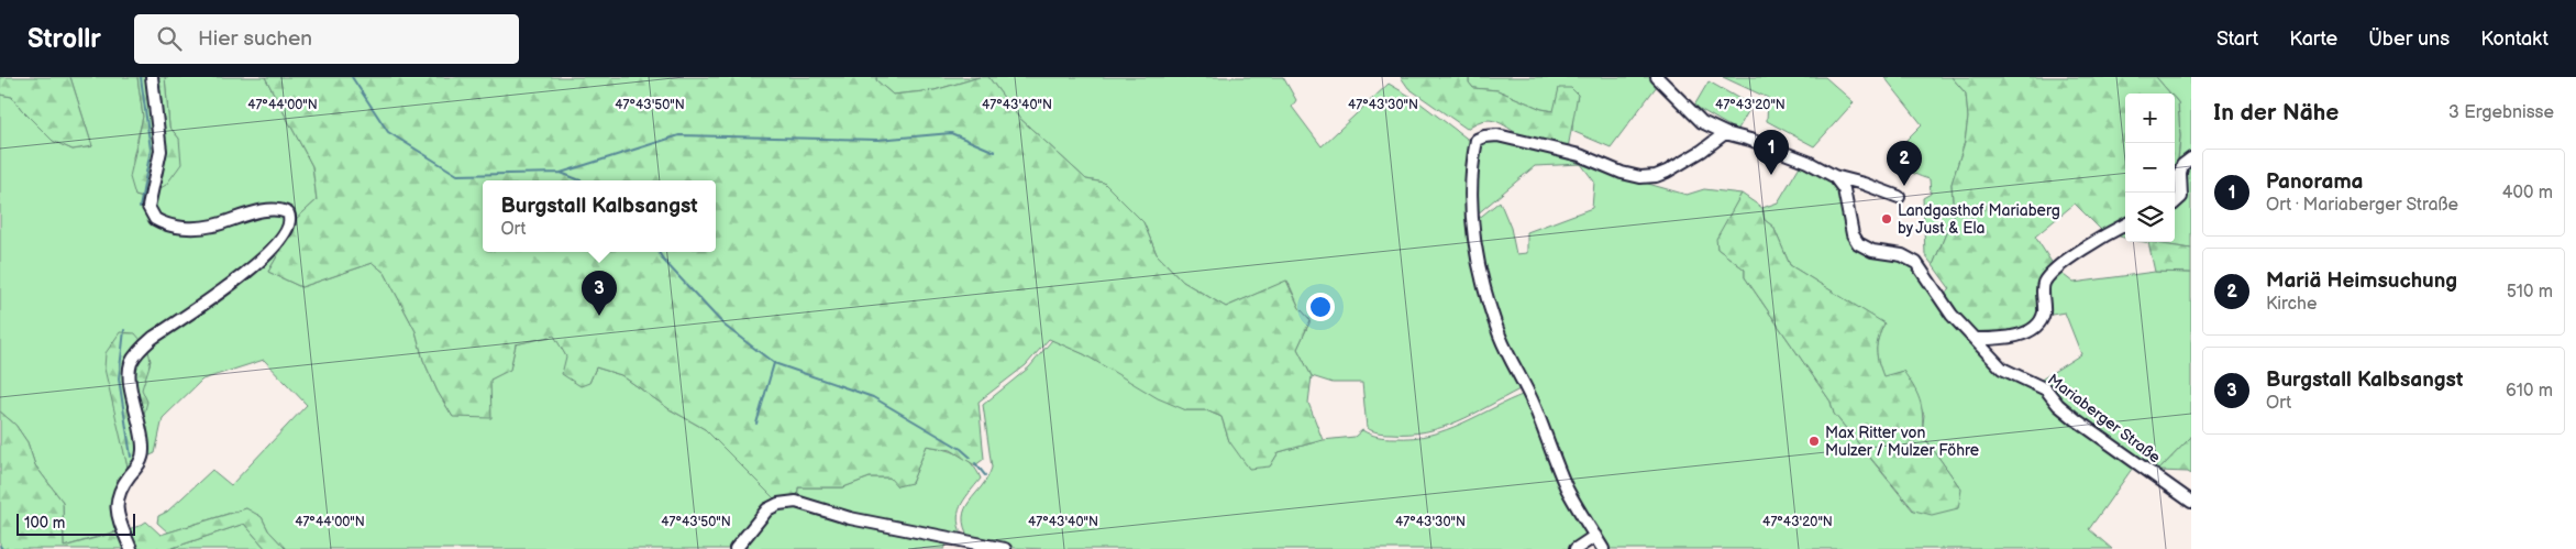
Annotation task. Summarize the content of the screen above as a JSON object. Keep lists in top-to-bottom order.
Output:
{
  "streets": {
    "street": ["Mariaberger Straße"]
  },
  "places": ["Landgasthof Mariaberg by Just & Ela", "Max Ritter von Mulzer / Mulzer Föhre"],
  "scale_bar": "100 m",
  "page": {
    "header": "Strollr",
    "search": "Hier suchen",
    "nav": [
      "Start",
      "Karte",
      "Über uns",
      "Kontakt"
    ],
    "heading": ["In der Nähe", "3 Ergebnisse"],
    "map_buttons": ["+", "−"],
    "pins": ["1", "2", "3"],
    "list": [
      {
        "mark": "1",
        "name": "Panorama",
        "note": "Ort · Mariaberger Straße",
        "value": "400 m"
      },
      {
        "mark": "2",
        "name": "Mariä Heimsuchung",
        "note": "Kirche",
        "value": "510 m"
      },
      {
        "mark": "3",
        "name": "Burgstall Kalbsangst",
        "note": "Ort",
        "value": "610 m"
      }
    ],
    "popup": ["Burgstall Kalbsangst", "Ort"],
    "scale": "100 m"
  },
  "coordinates": [
    "47°44'00\"N",
    "47°43'50\"N",
    "47°43'40\"N",
    "47°43'30\"N",
    "47°43'20\"N"
  ]
}
